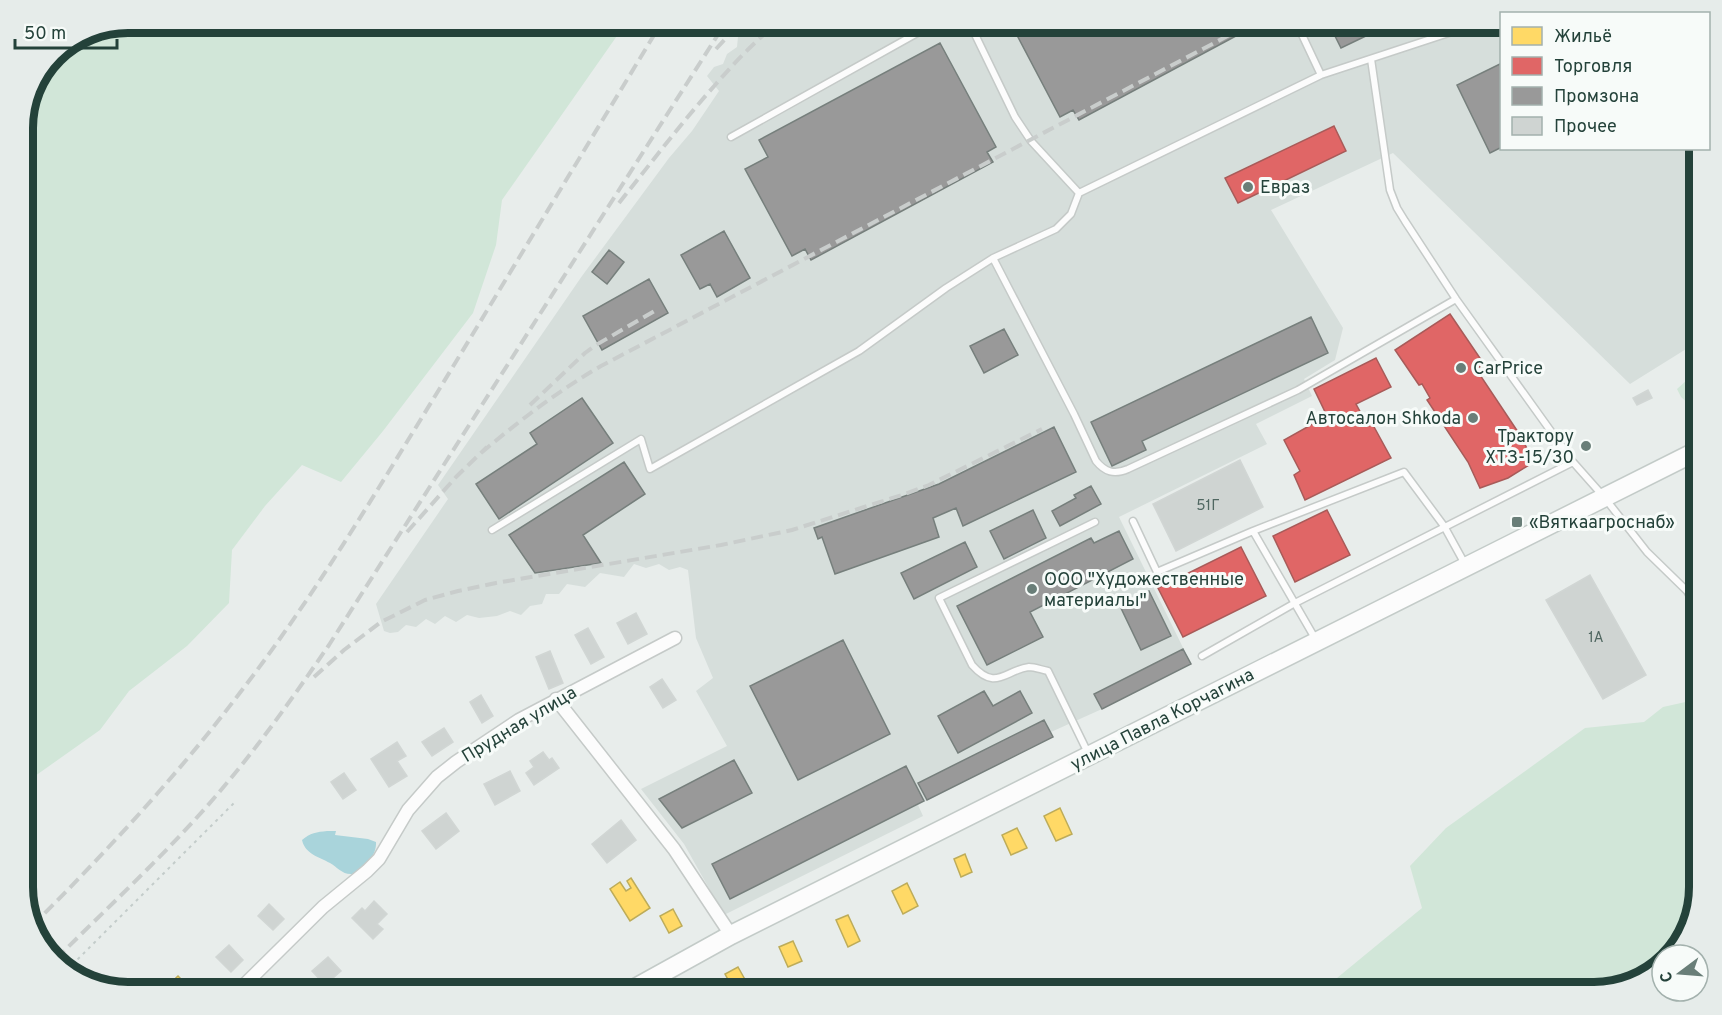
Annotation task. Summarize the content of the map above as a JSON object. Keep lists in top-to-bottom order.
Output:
{
  "streets": {
    "main road": ["улица Павла Корчагина"],
    "street": ["Прудная улица"]
  },
  "places": {
    "other": [
      "Евраз",
      "CarPrice",
      "Автосалон Shkoda",
      "Трактору ХТЗ-15/30",
      "ООО \"Художественные материалы\""
    ],
    "transit": ["«Вяткаагроснаб»"]
  },
  "house_numbers": ["51Г", "1А"],
  "legend": [
    "Жильё",
    "Торговля",
    "Промзона",
    "Прочее"
  ],
  "scale_bar": "50 m",
  "north": "left"
}
